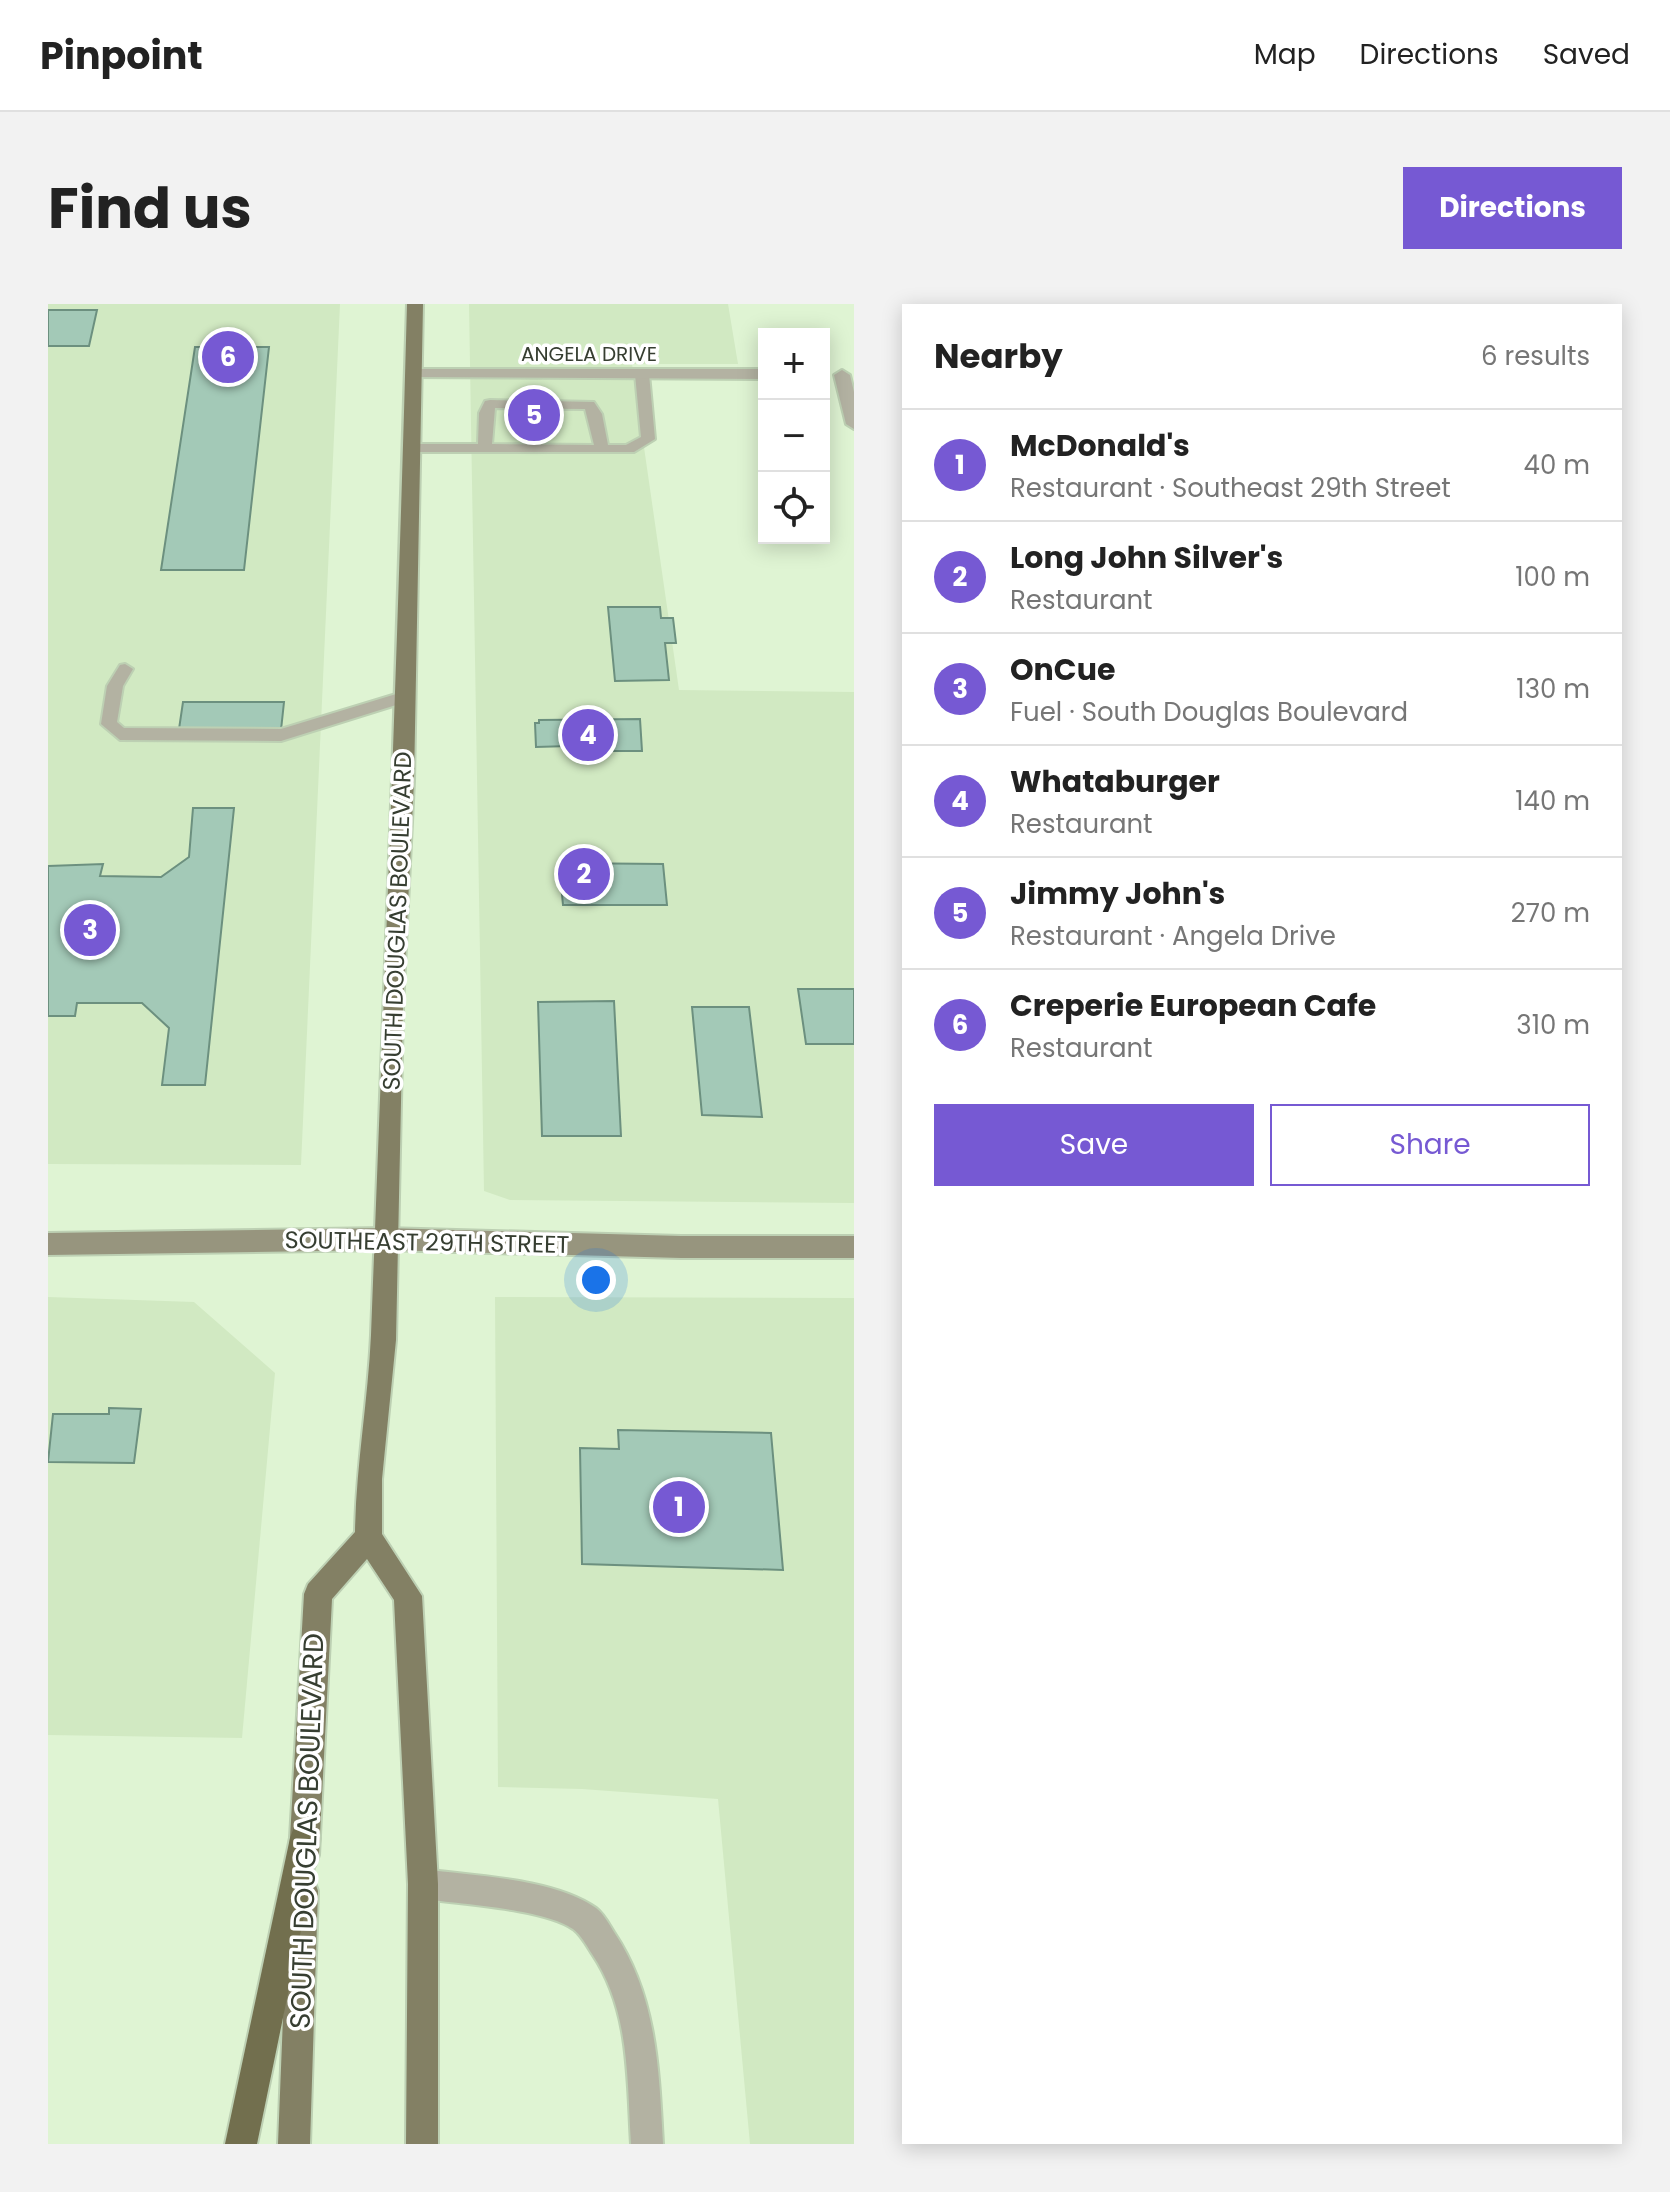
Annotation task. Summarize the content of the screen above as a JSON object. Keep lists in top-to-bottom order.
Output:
{
  "streets": {
    "main road": ["SOUTH DOUGLAS BOULEVARD", "SOUTHEAST 29TH STREET"],
    "street": ["ANGELA DRIVE"]
  },
  "crossings": [
    ["ANGELA DRIVE", "SOUTH DOUGLAS BOULEVARD"],
    ["SOUTH DOUGLAS BOULEVARD", "SOUTHEAST 29TH STREET"]
  ],
  "page": {
    "header": "Pinpoint",
    "nav": ["Map", "Directions", "Saved"],
    "title": "Find us",
    "buttons": [
      "Directions",
      ["Save", "Share"]
    ],
    "heading": ["Nearby", "6 results"],
    "pins": [
      "6",
      "5",
      "4",
      "2",
      "3",
      "1"
    ],
    "map_buttons": ["+", "−"],
    "list": [
      {
        "mark": "1",
        "name": "McDonald's",
        "note": "Restaurant · Southeast 29th Street",
        "value": "40 m"
      },
      {
        "mark": "2",
        "name": "Long John Silver's",
        "note": "Restaurant",
        "value": "100 m"
      },
      {
        "mark": "3",
        "name": "OnCue",
        "note": "Fuel · South Douglas Boulevard",
        "value": "130 m"
      },
      {
        "mark": "4",
        "name": "Whataburger",
        "note": "Restaurant",
        "value": "140 m"
      },
      {
        "mark": "5",
        "name": "Jimmy John's",
        "note": "Restaurant · Angela Drive",
        "value": "270 m"
      },
      {
        "mark": "6",
        "name": "Creperie European Cafe",
        "note": "Restaurant",
        "value": "310 m"
      }
    ]
  }
}
